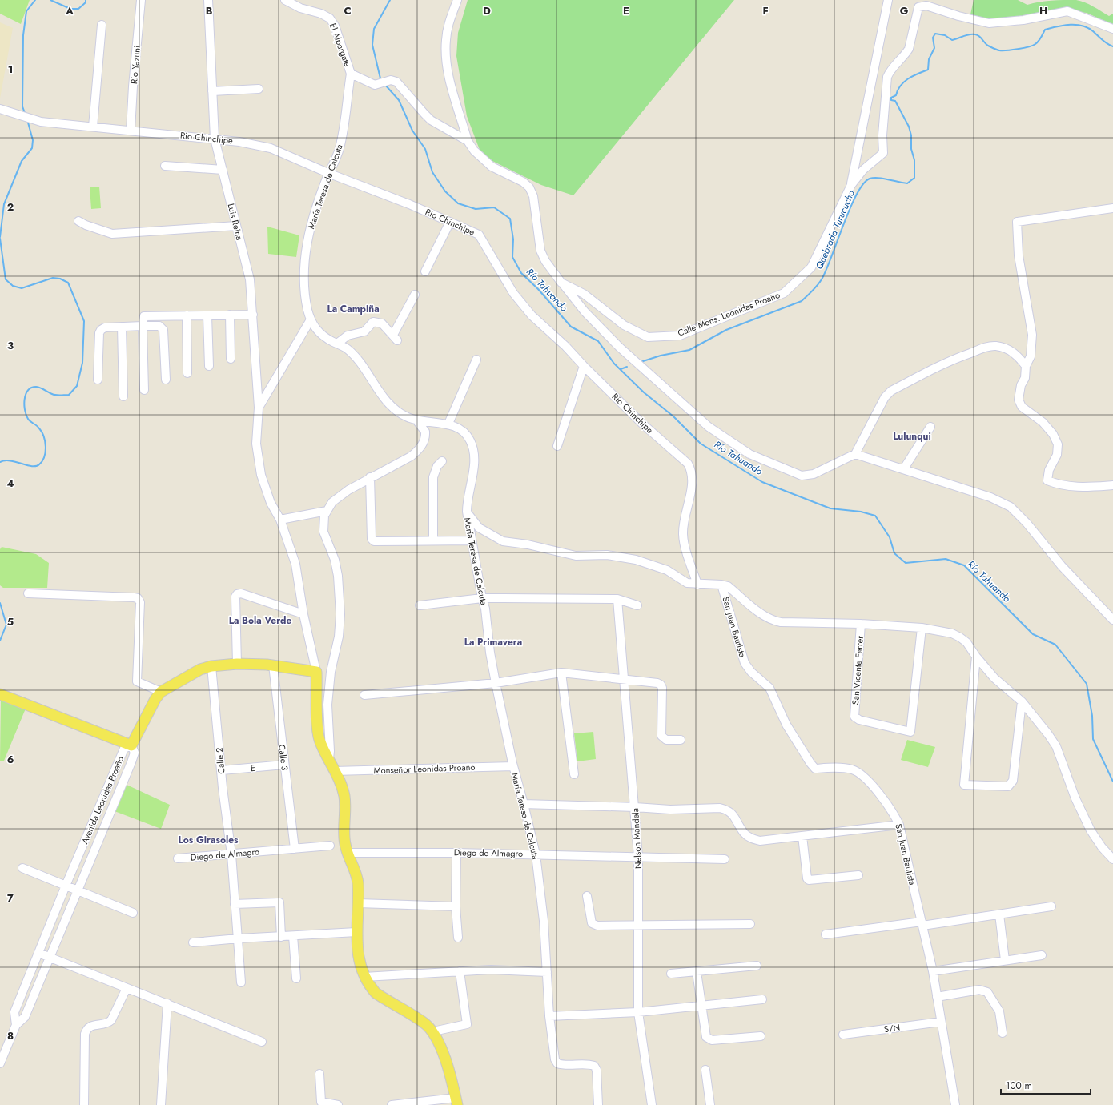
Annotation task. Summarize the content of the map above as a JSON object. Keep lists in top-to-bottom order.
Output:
{
  "streets": {
    "street": [
      "El Alpargate",
      "Rio Yazuni",
      "Rio Chinchipe",
      "María Teresa de Calcuta",
      "Luis Reina",
      "Calle Mons. Leonidas Proaño",
      "San Juan Bautista",
      "San Vicente Ferrer",
      "Calle 3",
      "Calle 2",
      "E",
      "Monseñor Leonidas Proaño",
      "Avenida Leonidas Proaño",
      "Nelson Mandela",
      "Diego de Almagro",
      "S/N"
    ]
  },
  "crossings": [
    ["El Alpargate", "María Teresa de Calcuta"],
    ["El Alpargate", "Calle Mons. Leonidas Proaño"],
    ["Rio Yazuni", "Rio Chinchipe"],
    ["Rio Chinchipe", "María Teresa de Calcuta"],
    ["Rio Chinchipe", "Luis Reina"],
    ["María Teresa de Calcuta", "Monseñor Leonidas Proaño"],
    ["María Teresa de Calcuta", "Diego de Almagro"],
    ["San Juan Bautista", "S/N"],
    ["Calle 3", "E"],
    ["Calle 3", "Diego de Almagro"],
    ["Calle 2", "E"],
    ["Calle 2", "Diego de Almagro"],
    ["Nelson Mandela", "Diego de Almagro"]
  ],
  "districts": [
    "La Campiña",
    "Lulunqui",
    "La Bola Verde",
    "La Primavera",
    "Los Girasoles"
  ],
  "water": ["Quebrada Turucucho", "Río Tahuando"],
  "scale_bar": "100 m",
  "grid": {
    "columns": [
      "A",
      "B",
      "C",
      "D",
      "E",
      "F",
      "G",
      "H"
    ],
    "rows": [
      "1",
      "2",
      "3",
      "4",
      "5",
      "6",
      "7",
      "8"
    ]
  }
}
